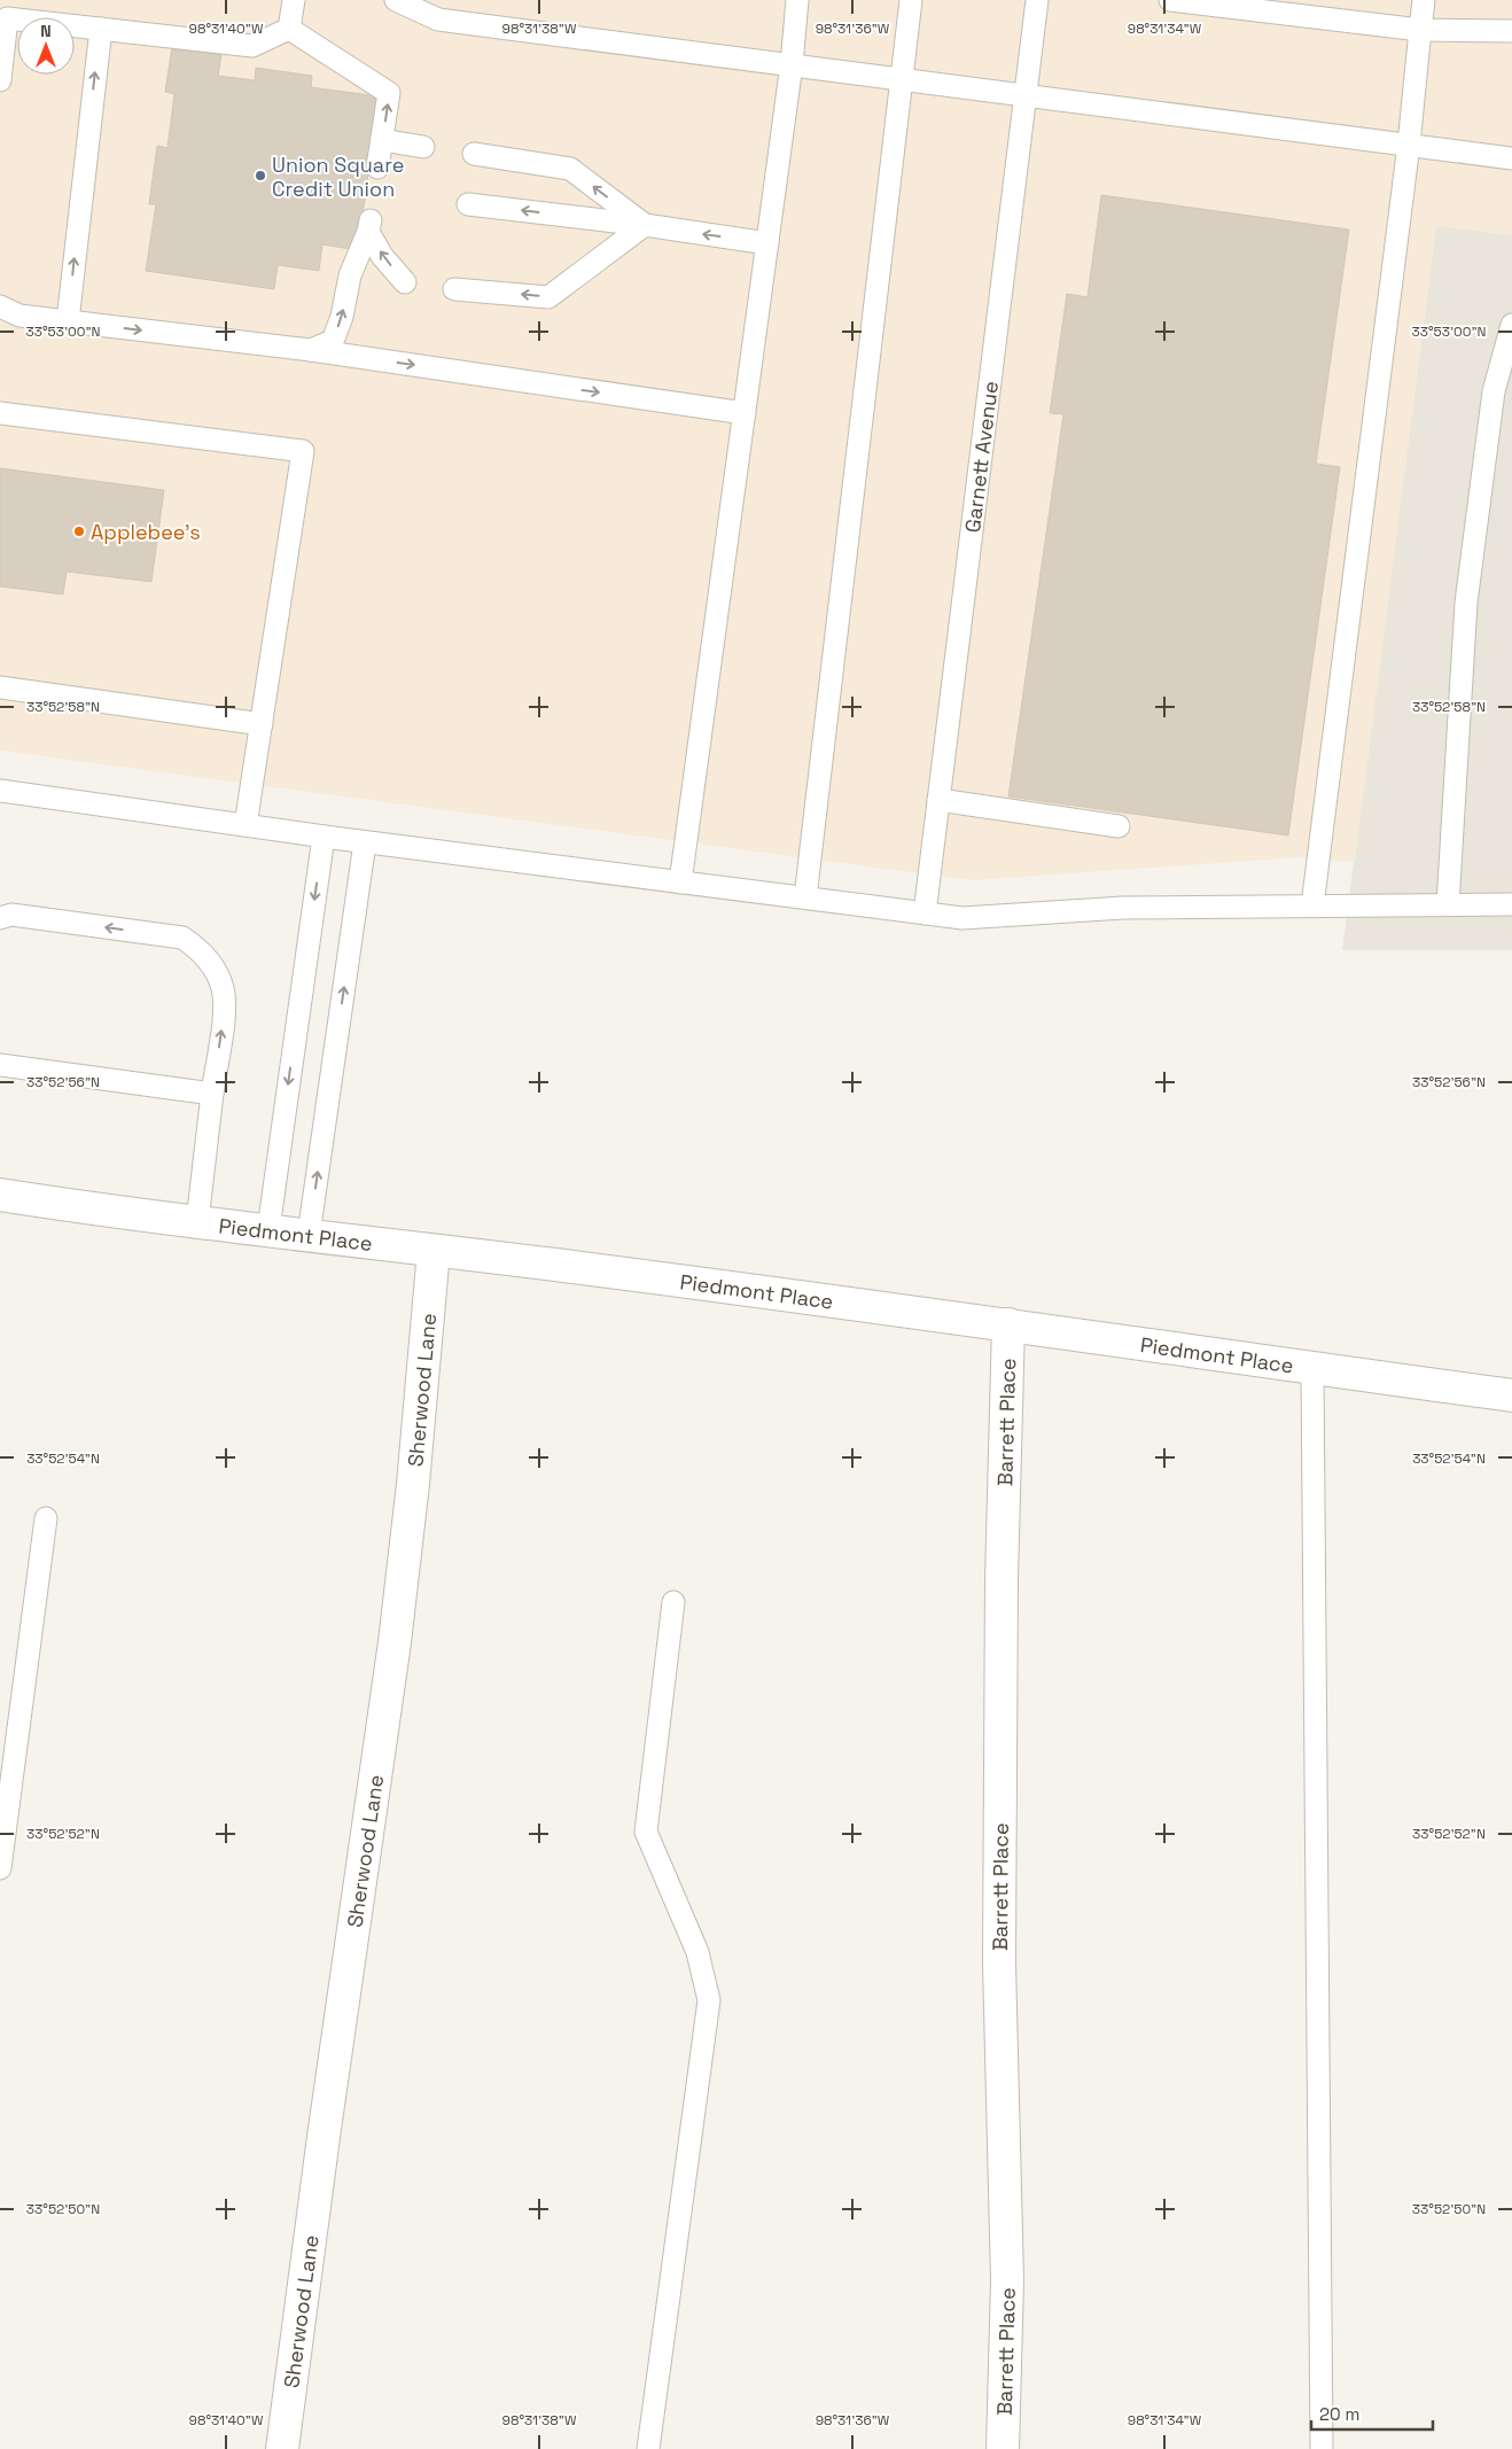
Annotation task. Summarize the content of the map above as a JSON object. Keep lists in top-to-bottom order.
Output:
{
  "streets": {
    "street": ["Piedmont Place", "Sherwood Lane", "Barrett Place"],
    "lane": ["Garnett Avenue"]
  },
  "crossings": [
    ["Piedmont Place", "Sherwood Lane"],
    ["Piedmont Place", "Barrett Place"]
  ],
  "places": ["Union Square Credit Union", "Applebee's"],
  "scale_bar": "20 m",
  "north": "top",
  "coordinates": [
    "98°31'40\"W",
    "98°31'38\"W",
    "98°31'36\"W",
    "98°31'34\"W",
    "33°53'00\"N",
    "33°52'58\"N",
    "33°52'56\"N",
    "33°52'54\"N",
    "33°52'52\"N",
    "33°52'50\"N"
  ]
}
